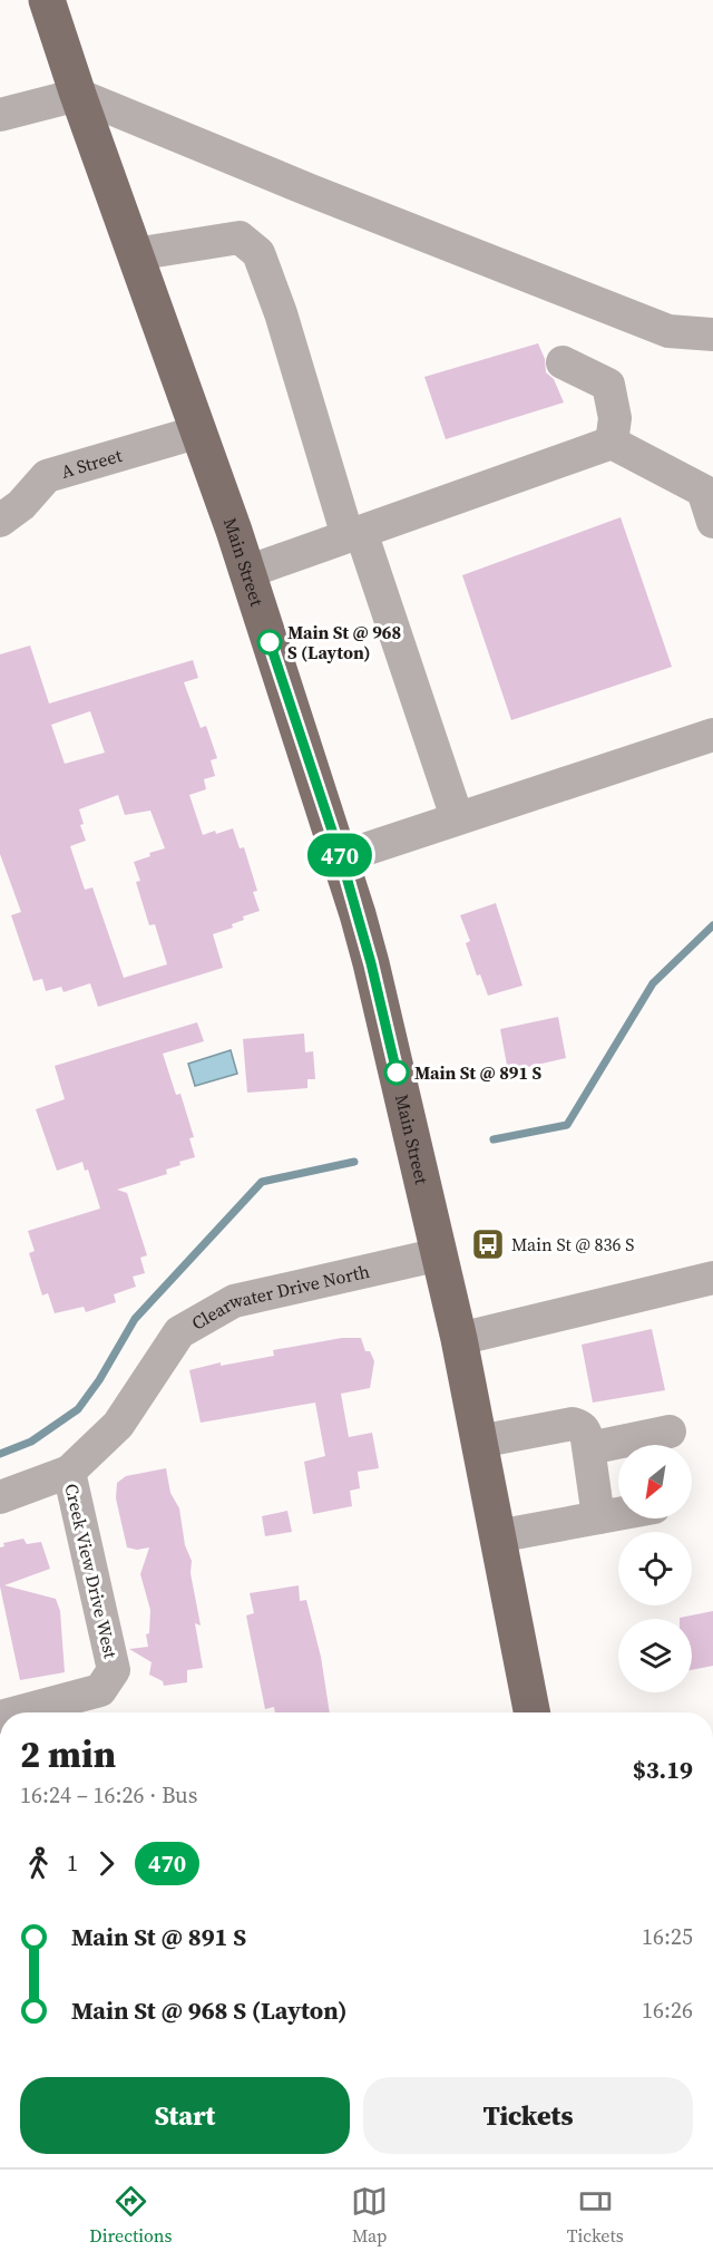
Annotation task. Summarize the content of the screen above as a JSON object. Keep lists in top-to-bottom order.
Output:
{
  "streets": {
    "main road": ["Main Street"],
    "street": ["A Street", "Clearwater Drive North", "Creek View Drive West"]
  },
  "crossings": [
    ["A Street", "Main Street"],
    ["Main Street", "Clearwater Drive North"],
    ["Clearwater Drive North", "Creek View Drive West"]
  ],
  "places": {
    "other": ["Main St @ 968 S (Layton)", "Main St @ 891 S"],
    "bus stop": ["Main St @ 836 S"]
  },
  "lines": ["bus line 470"],
  "north": "bottom left",
  "page": {
    "on_map": "470",
    "heading": ["2 min", "16:24 – 16:26 · Bus", "$3.19"],
    "legs": ["1", "470"],
    "list": [
      {
        "name": "Main St @ 891 S",
        "value": "16:25"
      },
      {
        "name": "Main St @ 968 S (Layton)",
        "value": "16:26"
      }
    ],
    "buttons": ["Start", "Tickets"],
    "tabs": ["Directions", "Map", "Tickets"]
  }
}
